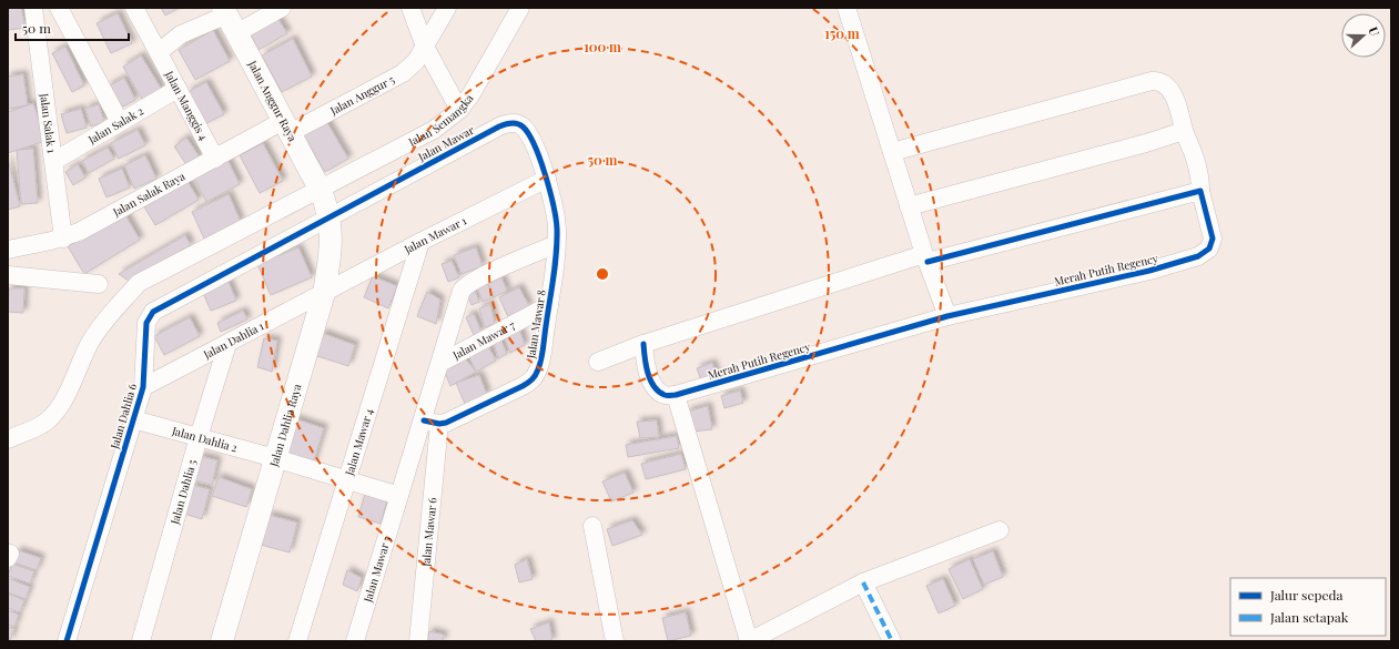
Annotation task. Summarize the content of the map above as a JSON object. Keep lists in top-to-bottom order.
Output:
{
  "streets": {
    "street": [
      "Jalan Anggur 5",
      "Jalan Anggur Raya",
      "Jalan Manggis 4",
      "Jalan Semangka",
      "Jalan Salak 1",
      "Jalan Salak 2",
      "Jalan Mawar",
      "Jalan Salak Raya",
      "Jalan Mawar 1",
      "Merah Putih Regency",
      "Jalan Mawar 8",
      "Jalan Mawar 7",
      "Jalan Dahlia 1",
      "Jalan Dahlia 6",
      "Jalan Dahlia Raya",
      "Jalan Dahlia 2",
      "Jalan Mawar 4",
      "Jalan Dahlia 5",
      "Jalan Mawar 6",
      "Jalan Mawar 5"
    ]
  },
  "crossings": [
    ["Jalan Anggur 5", "Jalan Anggur Raya"],
    ["Jalan Anggur 5", "Jalan Salak Raya"],
    ["Jalan Anggur Raya", "Jalan Semangka"],
    ["Jalan Anggur Raya", "Jalan Mawar"],
    ["Jalan Anggur Raya", "Jalan Salak Raya"],
    ["Jalan Anggur Raya", "Jalan Dahlia 6"],
    ["Jalan Anggur Raya", "Jalan Dahlia Raya"],
    ["Jalan Manggis 4", "Jalan Salak 2"],
    ["Jalan Manggis 4", "Jalan Salak Raya"],
    ["Jalan Semangka", "Jalan Mawar"],
    ["Jalan Semangka", "Jalan Dahlia 6"],
    ["Jalan Semangka", "Jalan Dahlia Raya"],
    ["Jalan Salak 1", "Jalan Salak 2"],
    ["Jalan Salak 1", "Jalan Salak Raya"],
    ["Jalan Mawar", "Jalan Mawar 1"],
    ["Jalan Mawar", "Jalan Mawar 8"],
    ["Jalan Mawar", "Jalan Dahlia 6"],
    ["Jalan Mawar", "Jalan Dahlia Raya"],
    ["Jalan Mawar 1", "Jalan Mawar 8"],
    ["Jalan Mawar 1", "Jalan Dahlia 1"],
    ["Jalan Mawar 1", "Jalan Dahlia Raya"],
    ["Jalan Mawar 1", "Jalan Mawar 4"],
    ["Jalan Mawar 8", "Jalan Mawar 7"],
    ["Jalan Mawar 8", "Jalan Mawar 6"],
    ["Jalan Mawar 8", "Jalan Mawar 5"],
    ["Jalan Dahlia 1", "Jalan Dahlia 6"],
    ["Jalan Dahlia 1", "Jalan Dahlia Raya"],
    ["Jalan Dahlia 1", "Jalan Dahlia 5"],
    ["Jalan Dahlia 6", "Jalan Dahlia Raya"],
    ["Jalan Dahlia 6", "Jalan Dahlia 2"],
    ["Jalan Dahlia Raya", "Jalan Dahlia 2"],
    ["Jalan Dahlia 2", "Jalan Mawar 4"],
    ["Jalan Dahlia 2", "Jalan Dahlia 5"],
    ["Jalan Dahlia 2", "Jalan Mawar 5"],
    ["Jalan Mawar 6", "Jalan Mawar 5"]
  ],
  "legend": ["Jalur sepeda", "Jalan setapak"],
  "scale_bar": "50 m",
  "north": "right",
  "rings": ["150 m", "100 m", "50 m"]
}
